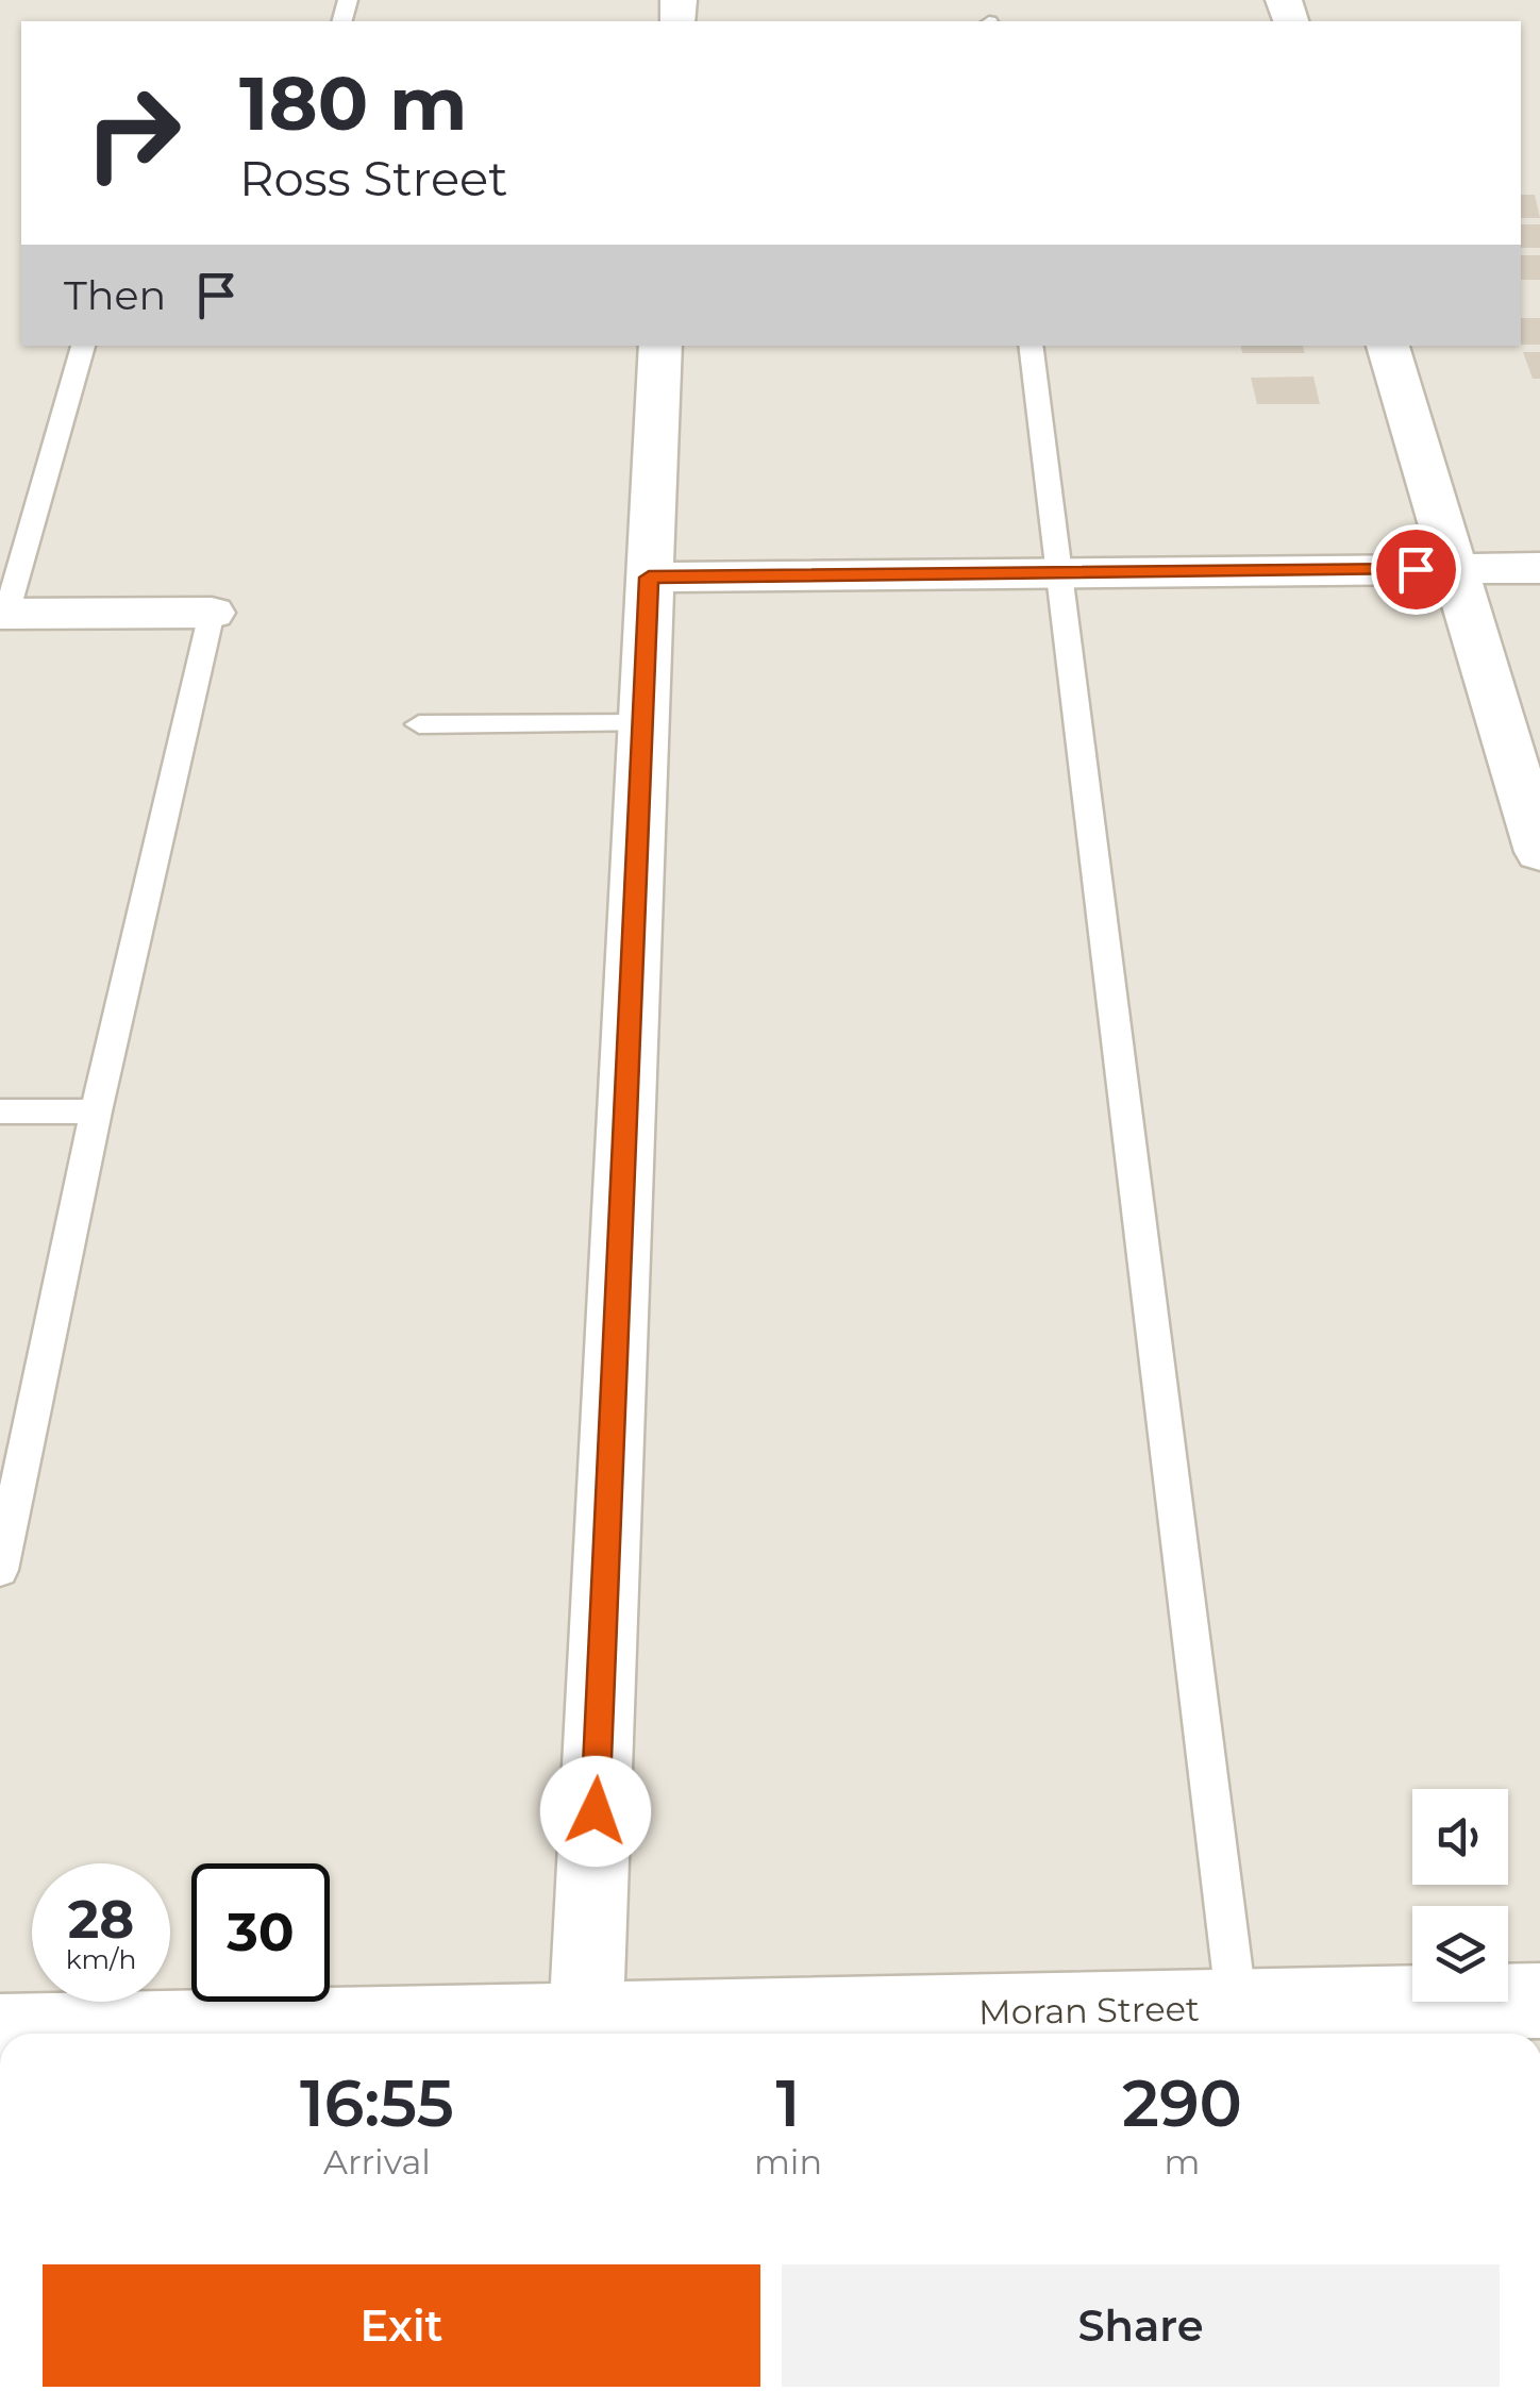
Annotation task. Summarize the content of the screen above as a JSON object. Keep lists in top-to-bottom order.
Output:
{
  "streets": {
    "street": ["Moran Street"]
  },
  "page": {
    "turn": ["180 m", "Ross Street"],
    "then": "Then",
    "speed": "28 km/h",
    "limit": "30",
    "eta": [
      "16:55",
      "Arrival",
      "1",
      "min",
      "290",
      "m"
    ],
    "buttons": ["Exit", "Share"]
  }
}
